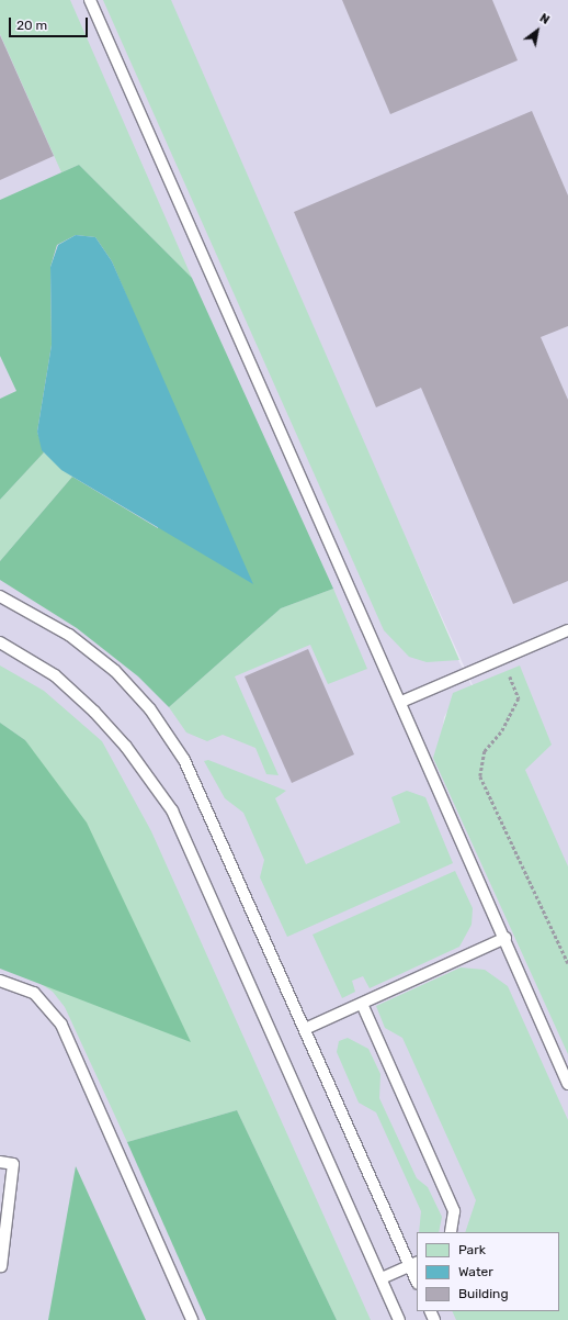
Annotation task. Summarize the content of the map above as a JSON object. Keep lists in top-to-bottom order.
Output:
{
  "legend": ["Park", "Water", "Building"],
  "scale_bar": "20 m",
  "north": "top right"
}
